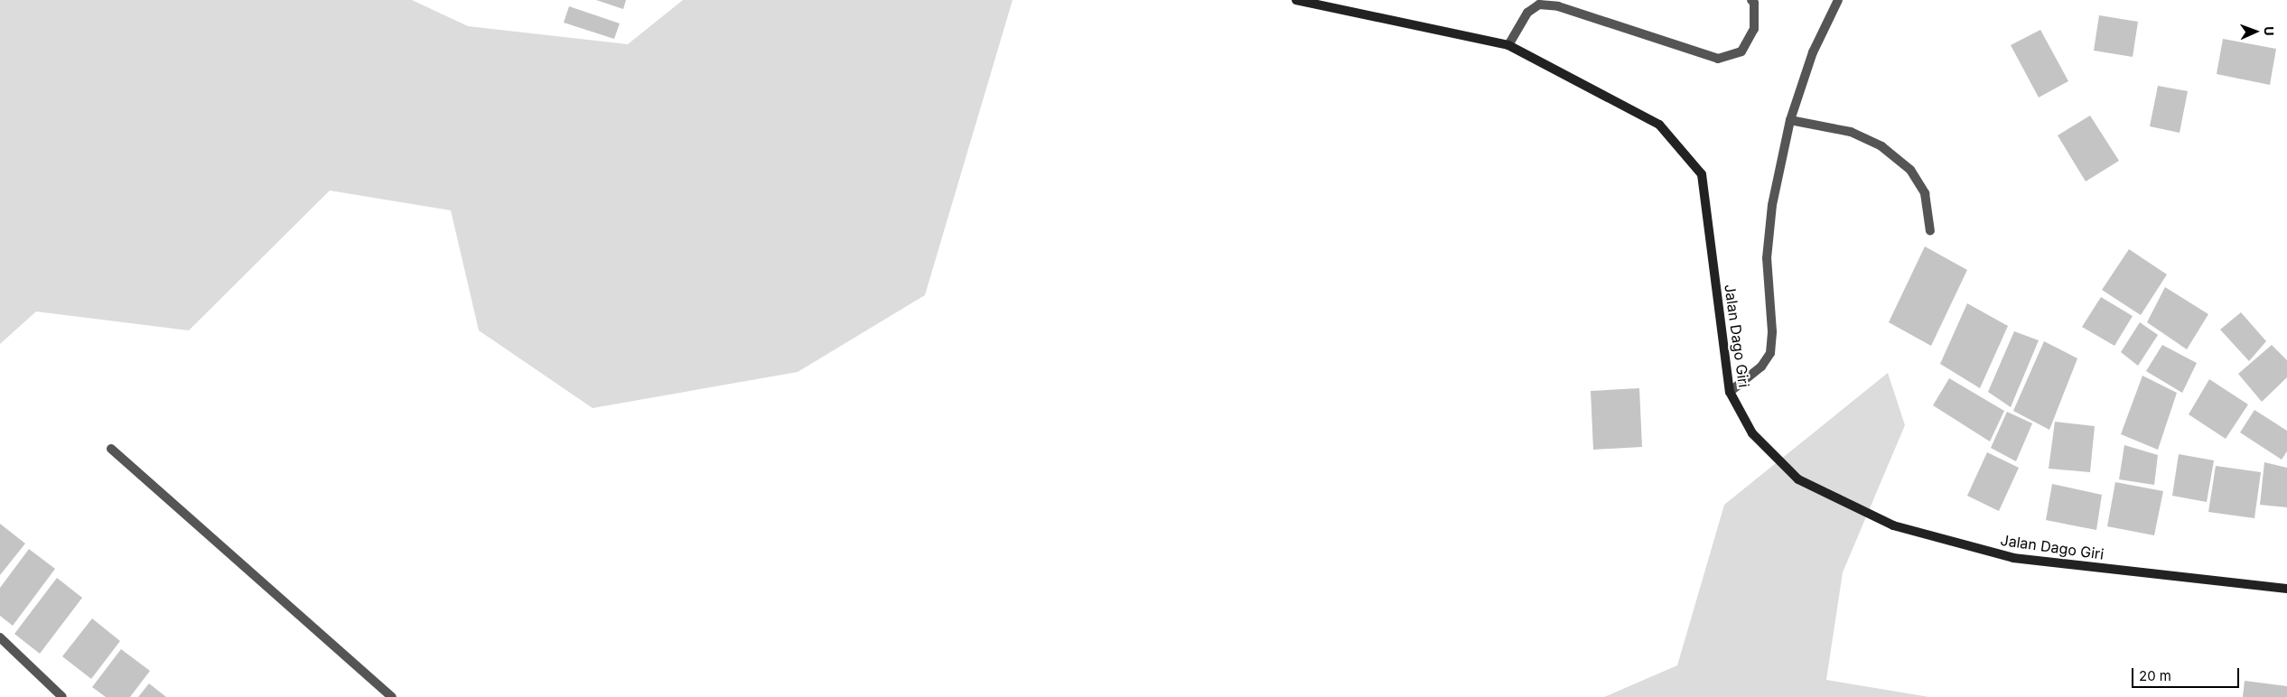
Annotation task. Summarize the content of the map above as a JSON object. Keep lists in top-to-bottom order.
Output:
{
  "streets": {
    "main road": ["Jalan Dago Giri"]
  },
  "scale_bar": "20 m",
  "north": "right"
}
